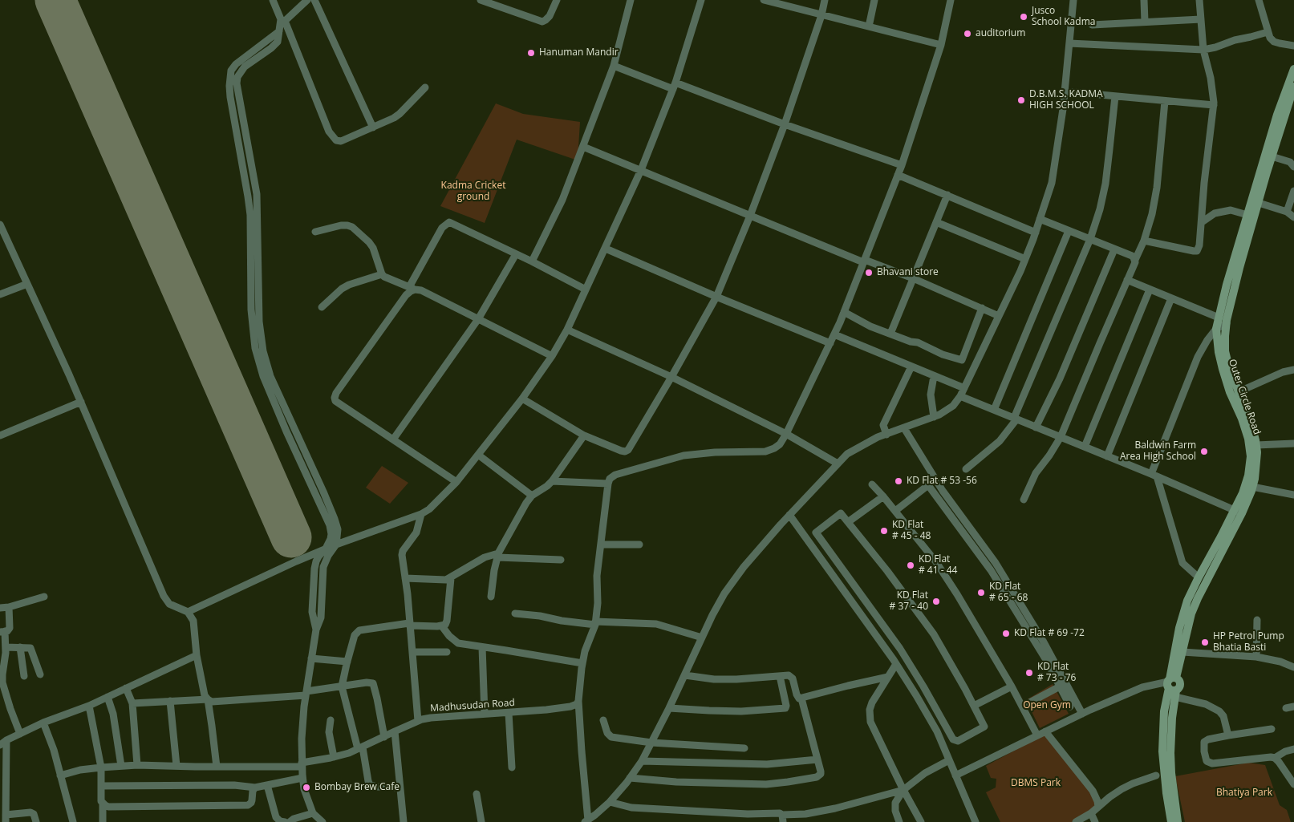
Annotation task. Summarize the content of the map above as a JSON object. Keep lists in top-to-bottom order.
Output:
{
  "streets": {
    "main road": ["Outer Circle Road"],
    "street": ["Madhusudan Road"]
  },
  "parks": [
    "Kadma Cricket ground",
    "Open Gym",
    "DBMS Park",
    "Bhatiya Park"
  ],
  "places": [
    "Jusco School Kadma",
    "auditorium",
    "Hanuman Mandir",
    "D.B.M.S. KADMA HIGH SCHOOL",
    "Bhavani store",
    "Baldwin Farm Area High School",
    "KD Flat # 53 -56",
    "KD Flat # 45 - 48",
    "KD Flat # 41 - 44",
    "KD Flat # 65 - 68",
    "KD Flat # 37 - 40",
    "KD Flat # 69 -72",
    "HP Petrol Pump Bhatia Basti",
    "KD Flat # 73 - 76",
    "Bombay Brew Cafe"
  ]
}
